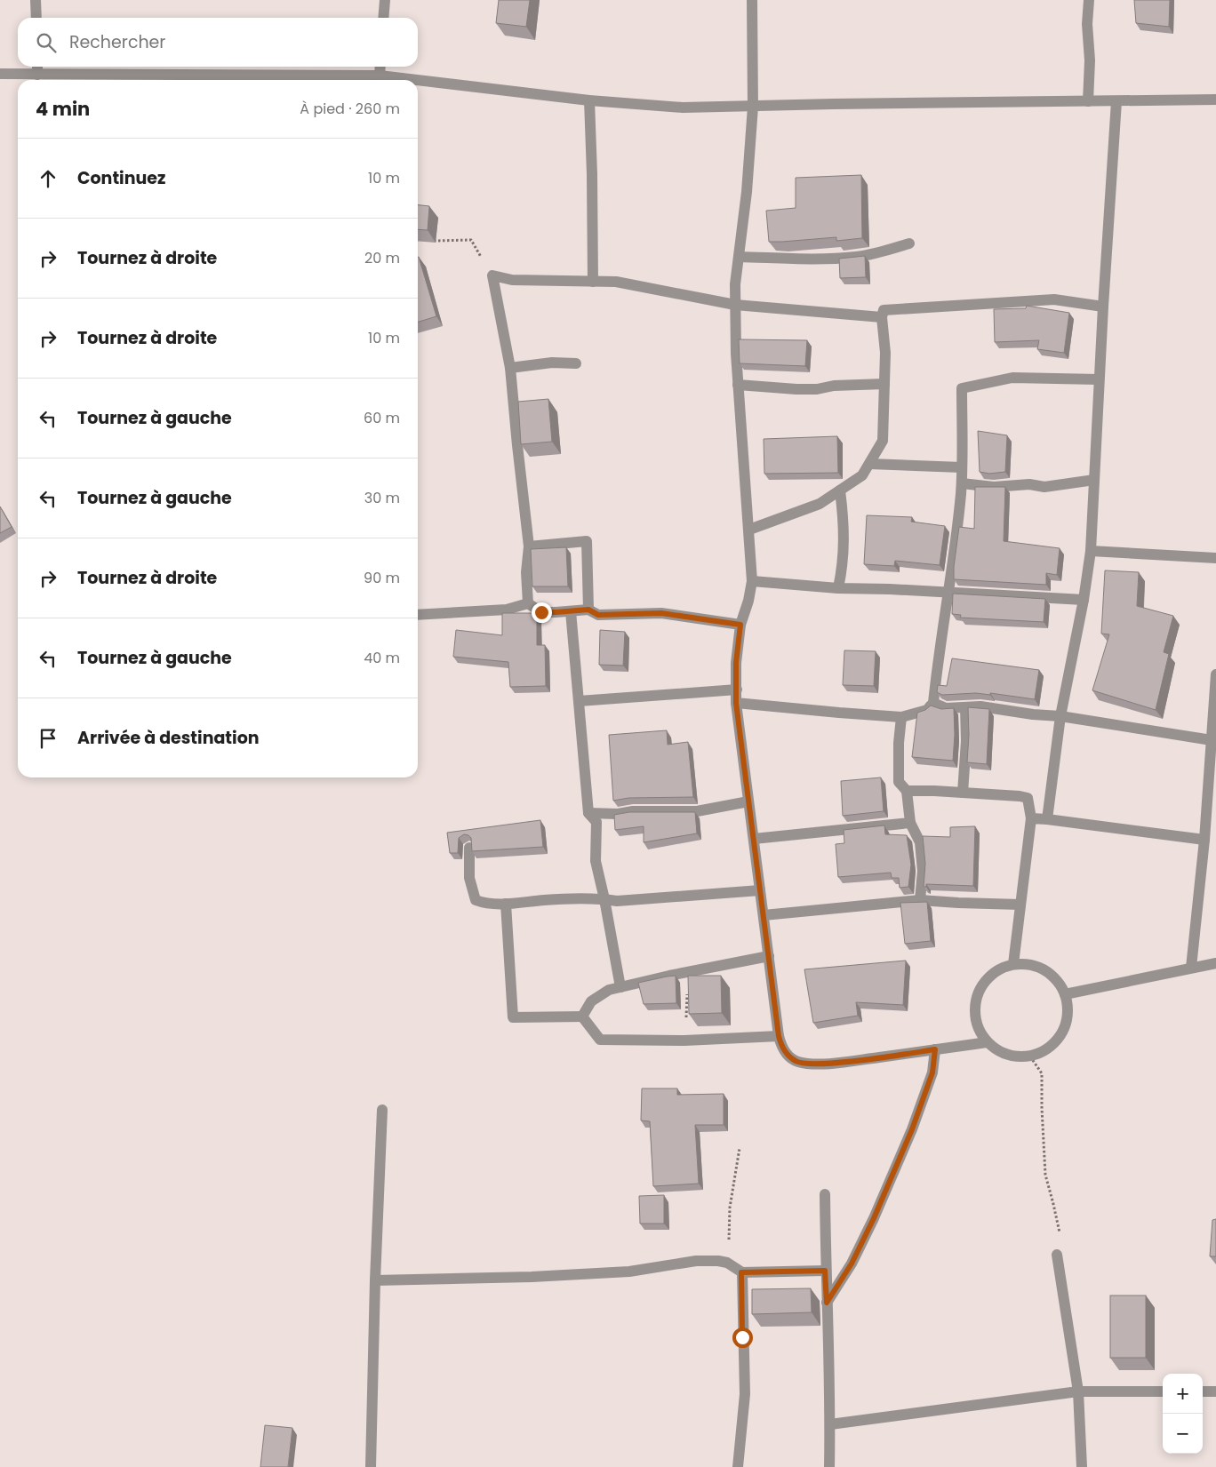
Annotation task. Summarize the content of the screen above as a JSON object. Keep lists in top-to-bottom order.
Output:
{
  "page": {
    "search": "Rechercher",
    "heading": ["4 min", "À pied · 260 m"],
    "list": [
      ["Continuez", "10 m"],
      ["Tournez à droite", "20 m"],
      ["Tournez à droite", "10 m"],
      ["Tournez à gauche", "60 m"],
      ["Tournez à gauche", "30 m"],
      ["Tournez à droite", "90 m"],
      ["Tournez à gauche", "40 m"],
      "Arrivée à destination"
    ],
    "map_buttons": ["+", "−"]
  }
}
